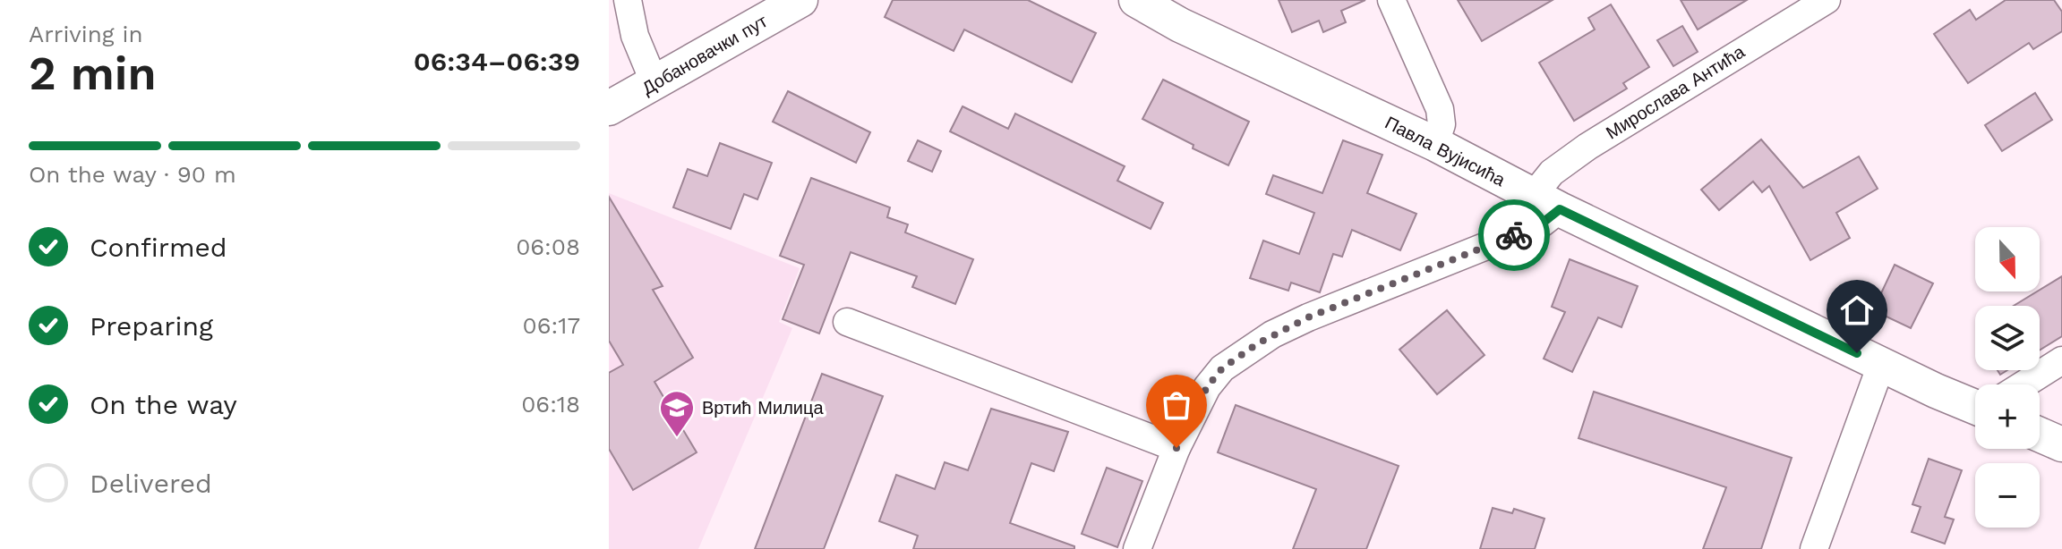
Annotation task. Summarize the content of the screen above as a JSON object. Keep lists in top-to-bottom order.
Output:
{
  "streets": {
    "street": ["Добановачки пут", "Мирослава Антића", "Павла Вујисића"]
  },
  "crossings": [
    ["Мирослава Антића", "Павла Вујисића"]
  ],
  "places": {
    "school or university": ["Вртић Милица"]
  },
  "north": "bottom",
  "page": {
    "heading": ["2 min", "Arriving in", "06:34–06:39"],
    "bar": "On the way · 90 m",
    "list": [
      ["Confirmed", "06:08"],
      ["Preparing", "06:17"],
      ["On the way", "06:18"],
      "Delivered"
    ],
    "map_buttons": ["+", "−"]
  }
}
